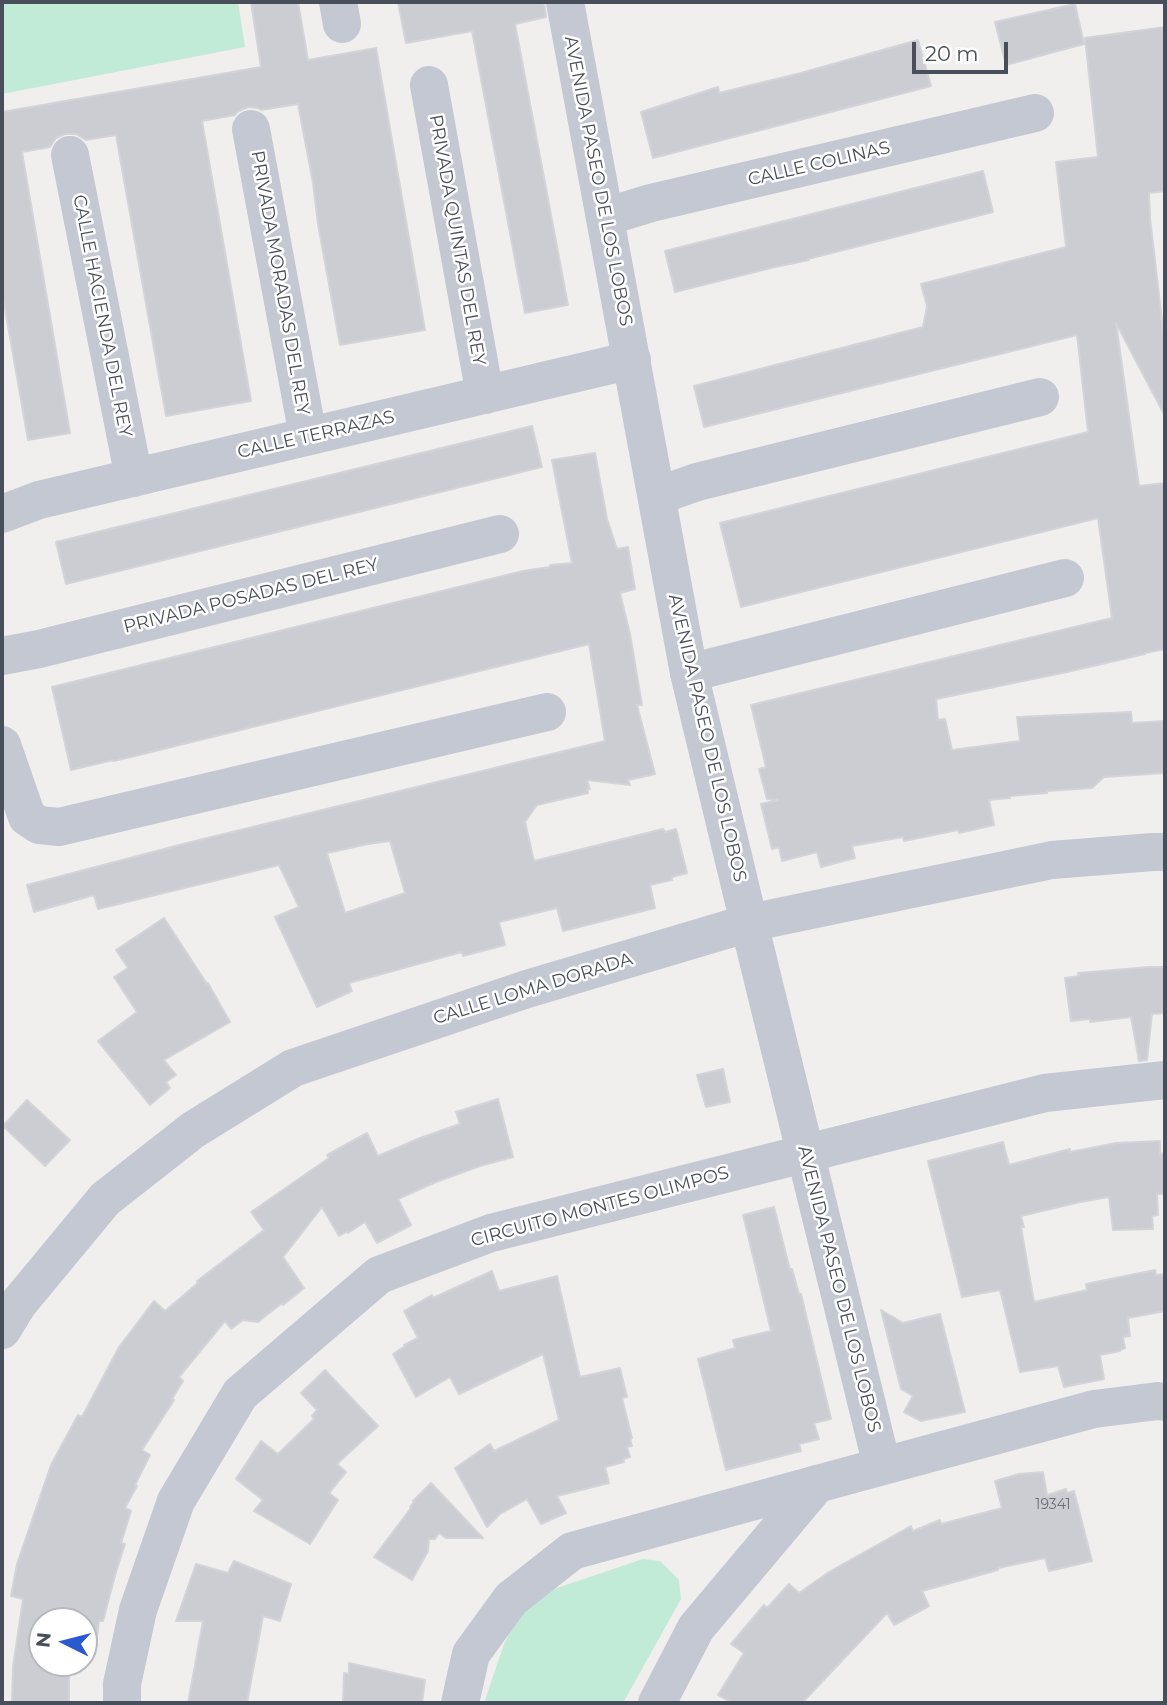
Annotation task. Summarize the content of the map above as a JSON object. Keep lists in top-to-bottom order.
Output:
{
  "streets": {
    "street": [
      "CALLE COLINAS",
      "AVENIDA PASEO DE LOS LOBOS",
      "PRIVADA QUINTAS DEL REY",
      "PRIVADA MORADAS DEL REY",
      "CALLE HACIENDA DEL REY",
      "CALLE TERRAZAS",
      "PRIVADA POSADAS DEL REY",
      "CALLE LOMA DORADA",
      "CIRCUITO MONTES OLIMPOS"
    ]
  },
  "crossings": [
    ["CALLE COLINAS", "AVENIDA PASEO DE LOS LOBOS"],
    ["AVENIDA PASEO DE LOS LOBOS", "CALLE TERRAZAS"],
    ["AVENIDA PASEO DE LOS LOBOS", "CALLE LOMA DORADA"],
    ["AVENIDA PASEO DE LOS LOBOS", "CIRCUITO MONTES OLIMPOS"],
    ["PRIVADA QUINTAS DEL REY", "CALLE TERRAZAS"],
    ["PRIVADA MORADAS DEL REY", "CALLE TERRAZAS"],
    ["CALLE HACIENDA DEL REY", "CALLE TERRAZAS"]
  ],
  "house_numbers": ["19341"],
  "scale_bar": "20 m",
  "north": "left"
}
